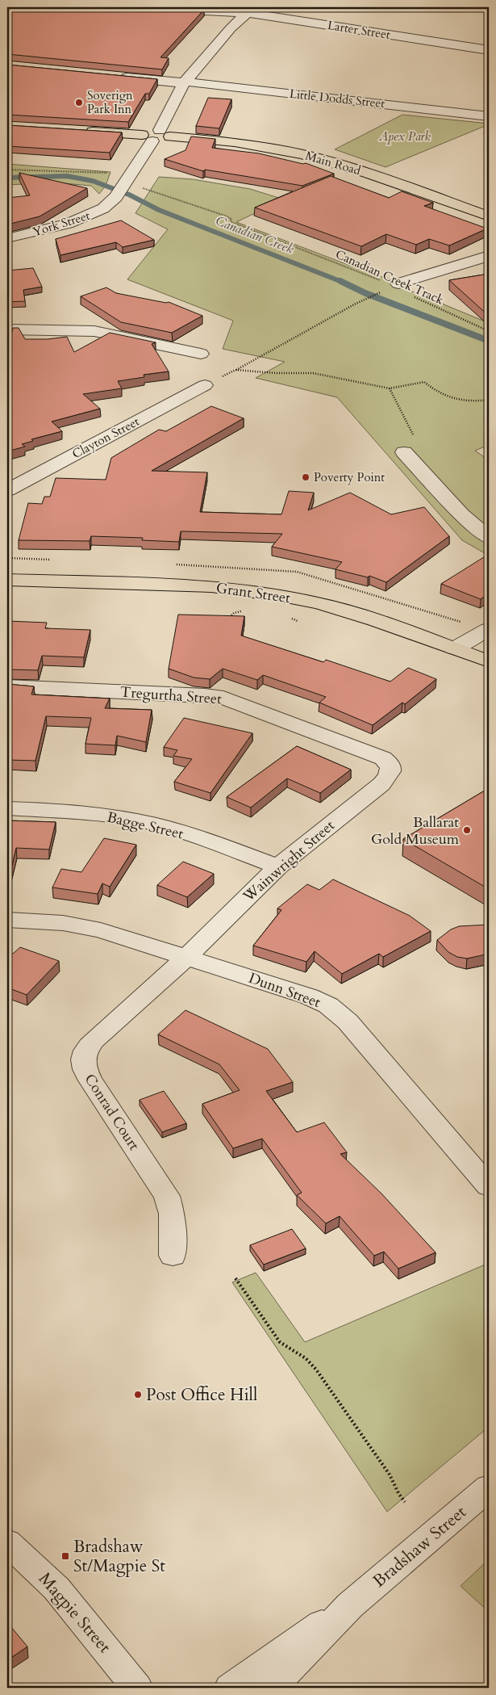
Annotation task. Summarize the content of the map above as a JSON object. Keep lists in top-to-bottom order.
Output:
{
  "streets": {
    "main road": ["Main Road", "Grant Street"],
    "street": [
      "Larter Street",
      "Little Dodds Street",
      "York Street",
      "Clayton Street",
      "Tregurtha Street",
      "Bagge Street",
      "Wainwright Street",
      "Dunn Street",
      "Conrad Court",
      "Bradshaw Street",
      "Magpie Street"
    ],
    "path": ["Canadian Creek Track"]
  },
  "crossings": [
    ["Larter Street", "York Street"],
    ["Little Dodds Street", "York Street"],
    ["Main Road", "York Street"],
    ["York Street", "Canadian Creek Track"],
    ["Tregurtha Street", "Wainwright Street"],
    ["Bagge Street", "Wainwright Street"],
    ["Wainwright Street", "Dunn Street"],
    ["Wainwright Street", "Conrad Court"],
    ["Dunn Street", "Conrad Court"]
  ],
  "water": ["Canadian Creek"],
  "parks": ["Apex Park"],
  "places": {
    "other": [
      "Soverign Park Inn",
      "Poverty Point",
      "Ballarat Gold Museum",
      "Post Office Hill"
    ],
    "transit": ["Bradshaw St/Magpie St"]
  }
}
